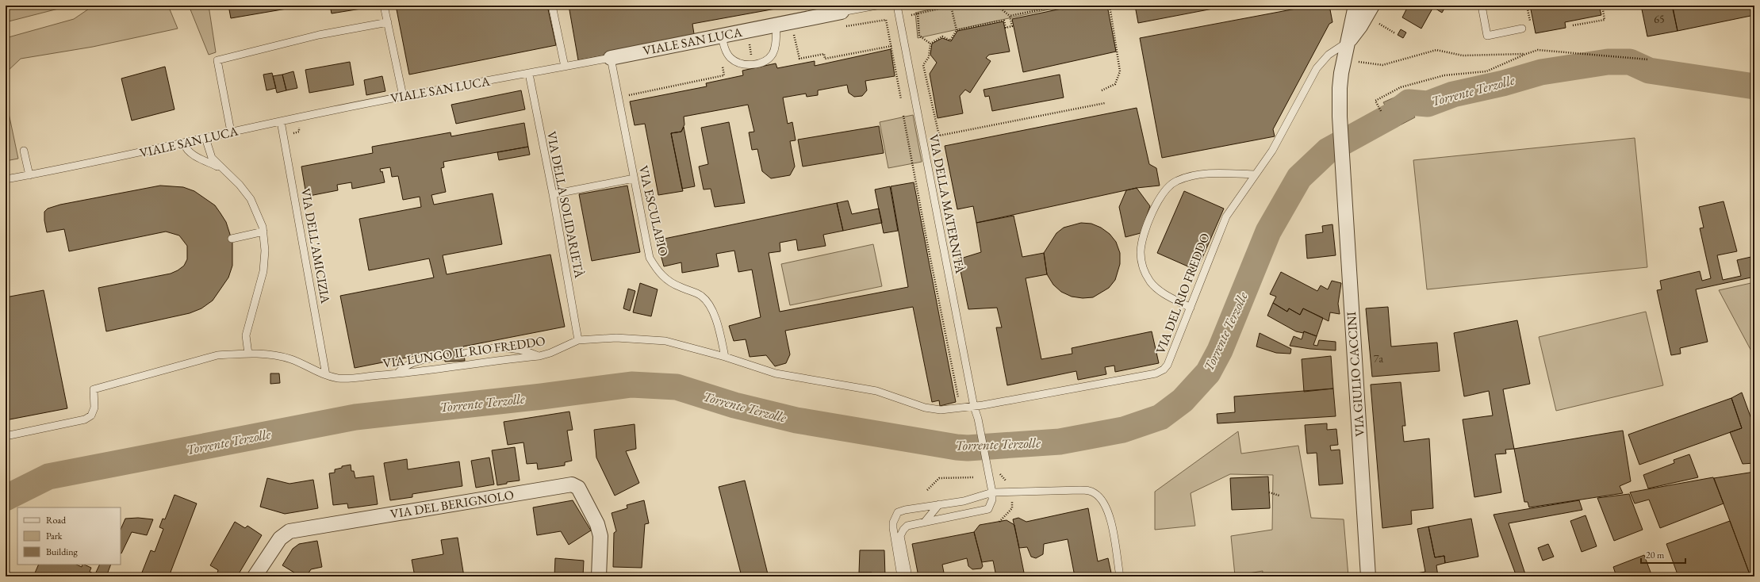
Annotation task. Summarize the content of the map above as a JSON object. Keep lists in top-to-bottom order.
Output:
{
  "streets": {
    "street": ["VIALE SAN LUCA", "VIA GIULIO CACCINI", "VIA DEL BERIGNOLO"],
    "lane": [
      "VIA DELLA MATERNITÀ",
      "VIA DELLA SOLIDARIETÀ",
      "VIA ESCULAPIO",
      "VIA DELL'AMICIZIA",
      "VIA DEL RIO FREDDO",
      "VIA LUNGO IL RIO FREDDO"
    ]
  },
  "crossings": [
    ["VIALE SAN LUCA", "VIA DELLA SOLIDARIETÀ"],
    ["VIALE SAN LUCA", "VIA ESCULAPIO"],
    ["VIALE SAN LUCA", "VIA DELL'AMICIZIA"],
    ["VIA DELLA MATERNITÀ", "VIA DEL RIO FREDDO"],
    ["VIA DELLA MATERNITÀ", "VIA LUNGO IL RIO FREDDO"],
    ["VIA DELLA SOLIDARIETÀ", "VIA LUNGO IL RIO FREDDO"],
    ["VIA ESCULAPIO", "VIA LUNGO IL RIO FREDDO"],
    ["VIA DELL'AMICIZIA", "VIA LUNGO IL RIO FREDDO"],
    ["VIA DEL RIO FREDDO", "VIA LUNGO IL RIO FREDDO"]
  ],
  "water": ["Torrente Terzolle"],
  "house_numbers": ["65", "7a"],
  "legend": ["Road", "Park", "Building"],
  "scale_bar": "20 m"
}
